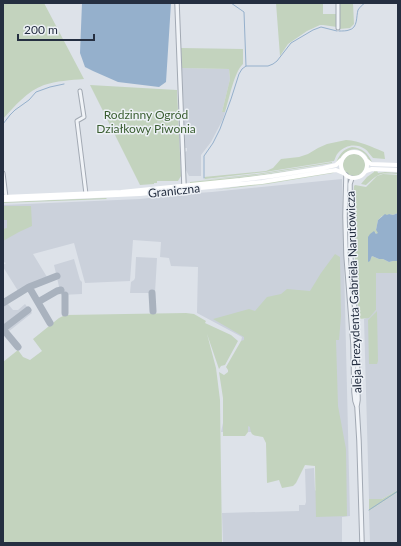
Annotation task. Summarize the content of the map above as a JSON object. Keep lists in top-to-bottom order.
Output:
{
  "streets": {
    "main road": ["Graniczna"],
    "street": ["aleja Prezydenta Gabriela Narutowicza"]
  },
  "crossings": [
    ["Graniczna", "aleja Prezydenta Gabriela Narutowicza"]
  ],
  "parks": ["Rodzinny Ogród Działkowy Piwonia"],
  "scale_bar": "200 m"
}
